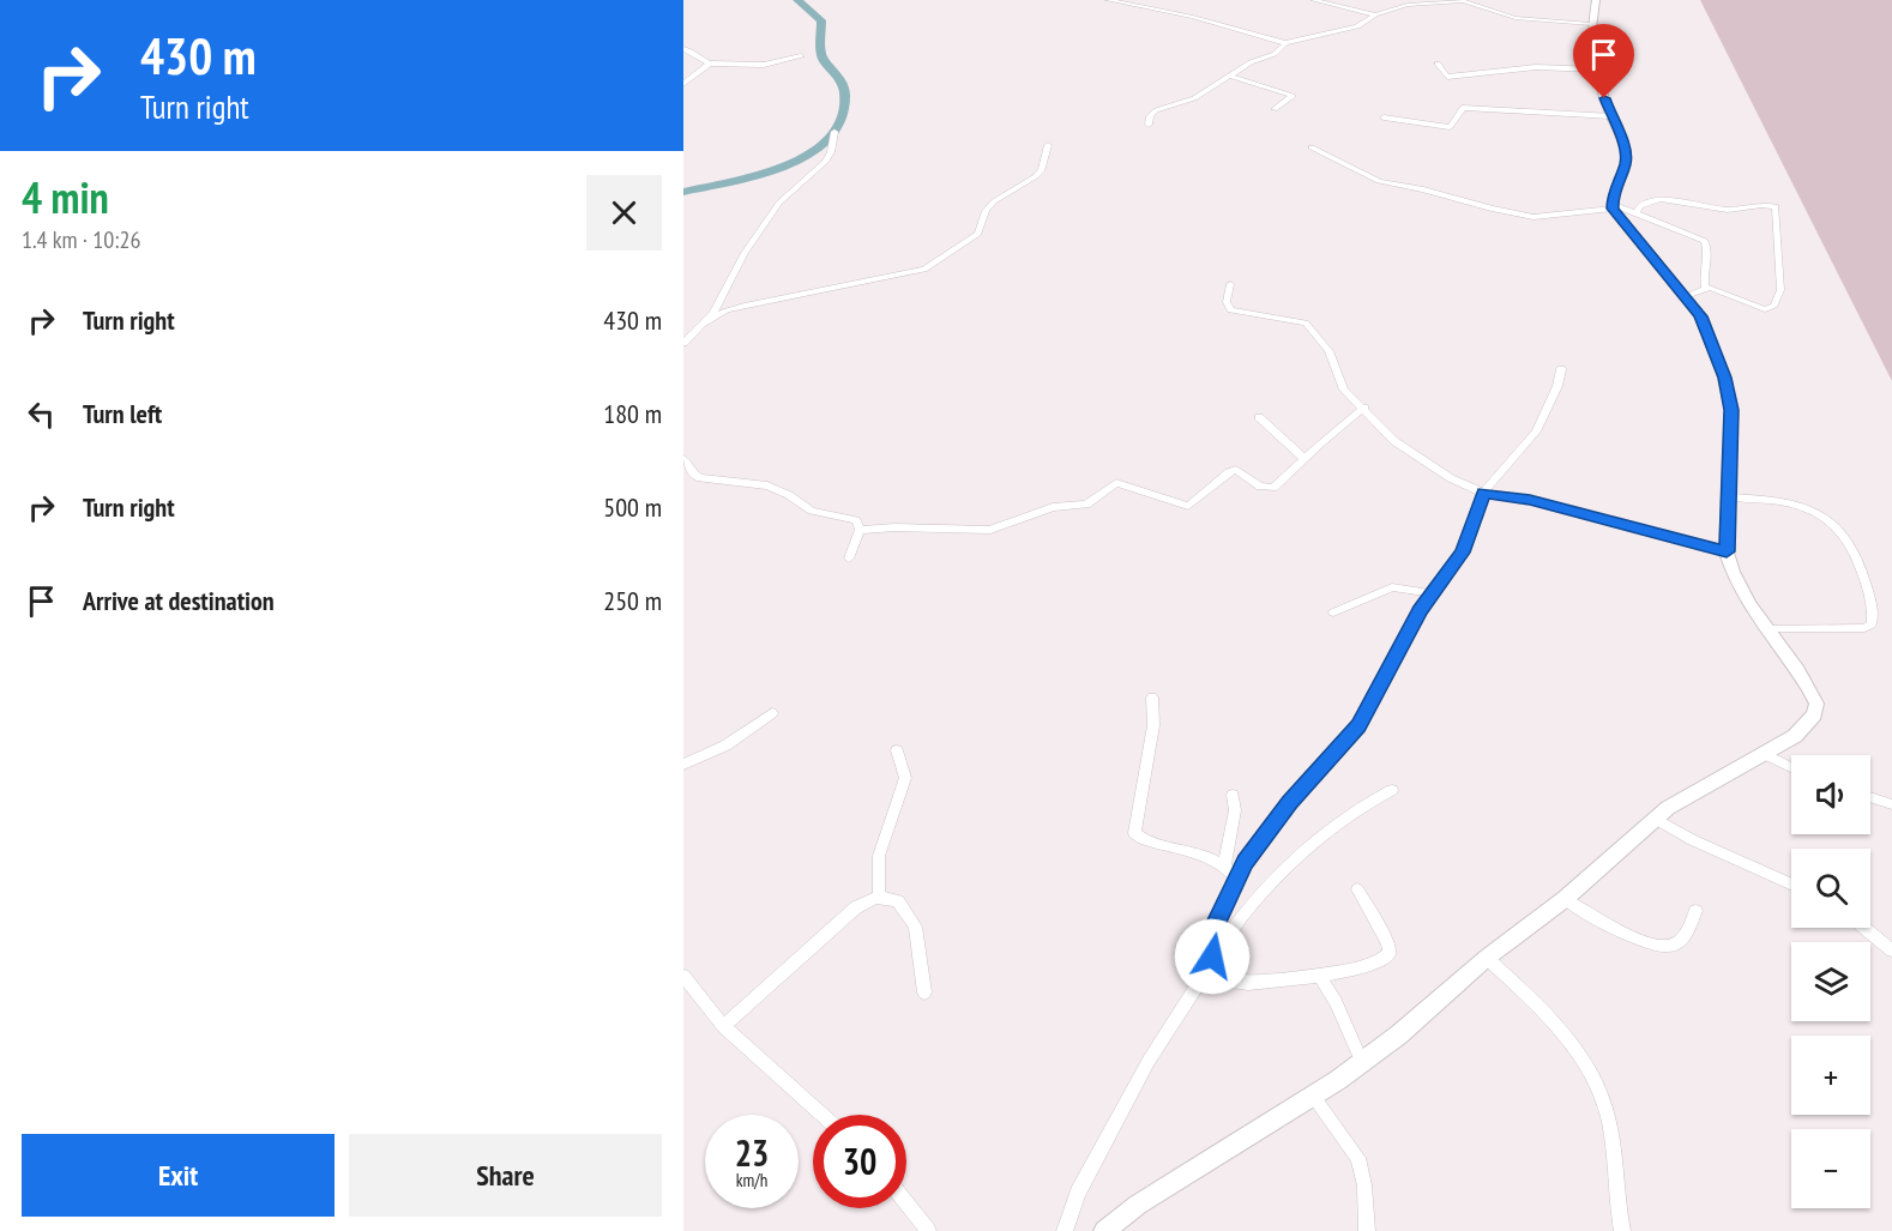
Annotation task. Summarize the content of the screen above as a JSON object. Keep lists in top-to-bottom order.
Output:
{
  "page": {
    "turn": ["430 m", "Turn right"],
    "heading": ["4 min", "1.4 km · 10:26"],
    "list": [
      {
        "name": "Turn right",
        "value": "430 m"
      },
      {
        "name": "Turn left",
        "value": "180 m"
      },
      {
        "name": "Turn right",
        "value": "500 m"
      },
      {
        "name": "Arrive at destination",
        "value": "250 m"
      }
    ],
    "map_buttons": ["+", "−"],
    "speed": "23 km/h",
    "limit": "30",
    "buttons": ["Exit", "Share"]
  }
}
